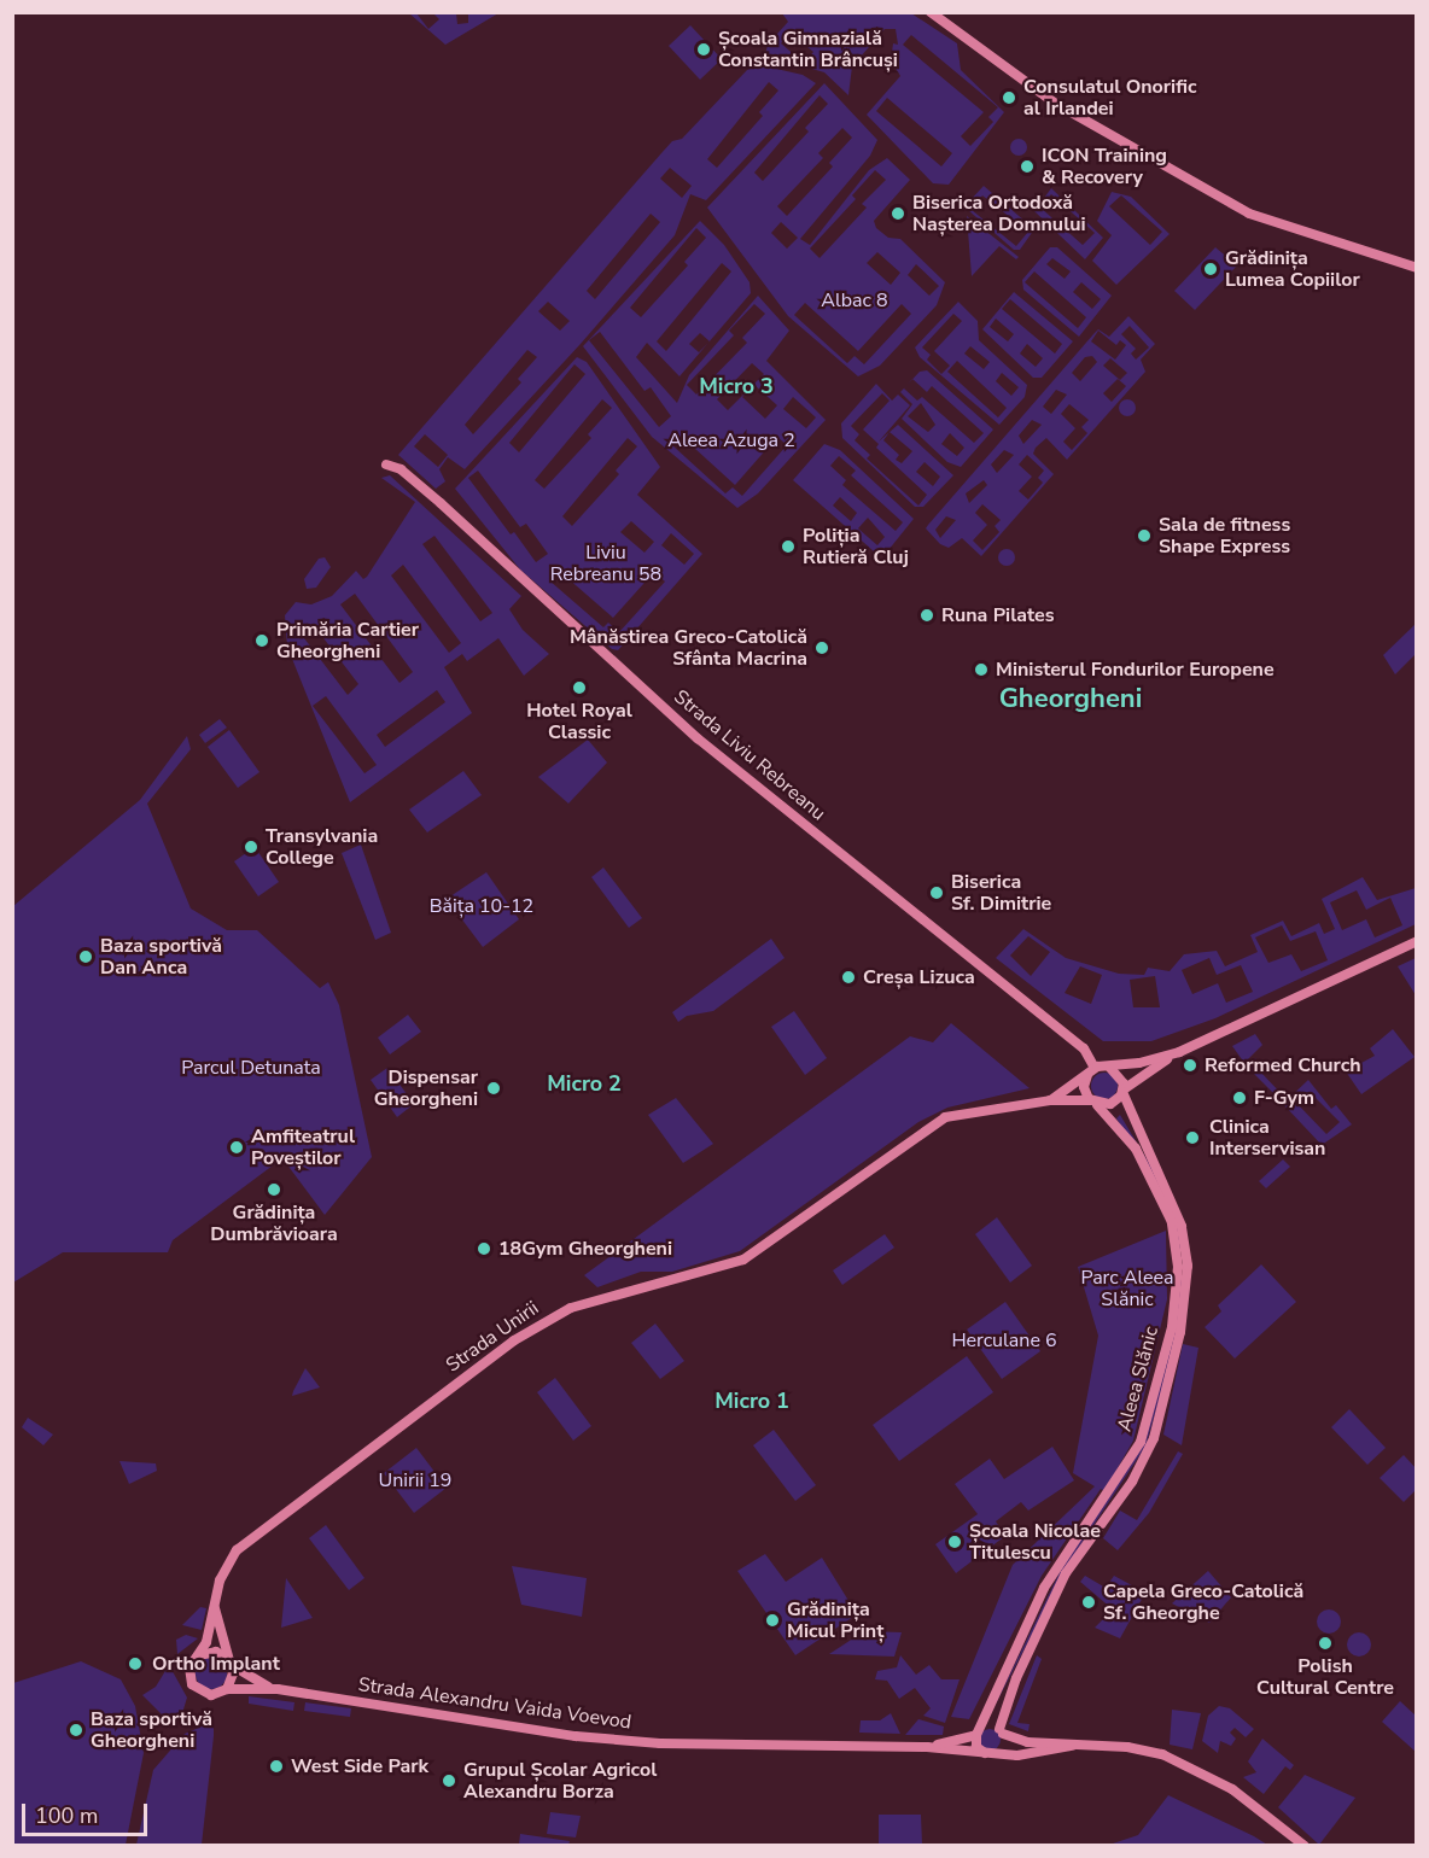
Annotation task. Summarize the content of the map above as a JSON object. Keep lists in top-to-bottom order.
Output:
{
  "streets": {
    "main road": [
      "Strada Liviu Rebreanu",
      "Strada Unirii",
      "Aleea Slănic",
      "Strada Alexandru Vaida Voevod"
    ]
  },
  "crossings": [
    ["Strada Liviu Rebreanu", "Strada Unirii"],
    ["Strada Liviu Rebreanu", "Aleea Slănic"],
    ["Strada Unirii", "Aleea Slănic"],
    ["Strada Unirii", "Strada Alexandru Vaida Voevod"],
    ["Aleea Slănic", "Strada Alexandru Vaida Voevod"]
  ],
  "districts": [
    "Micro 3",
    "Gheorgheni",
    "Micro 2",
    "Micro 1"
  ],
  "parks": [
    "Albac 8",
    "Aleea Azuga 2",
    "Liviu Rebreanu 58",
    "Băița 10-12",
    "Parcul Detunata",
    "Parc Aleea Slănic",
    "Herculane 6",
    "Unirii 19"
  ],
  "places": [
    "Școala Gimnazială Constantin Brâncuși",
    "Consulatul Onorific al Irlandei",
    "ICON Training & Recovery",
    "Biserica Ortodoxă Nașterea Domnului",
    "Grădinița Lumea Copiilor",
    "Sala de fitness Shape Express",
    "Poliția Rutieră Cluj",
    "Runa Pilates",
    "Primăria Cartier Gheorgheni",
    "Mânăstirea Greco-Catolică Sfânta Macrina",
    "Ministerul Fondurilor Europene",
    "Hotel Royal Classic",
    "Transylvania College",
    "Biserica Sf. Dimitrie",
    "Baza sportivă Dan Anca",
    "Creșa Lizuca",
    "Reformed Church",
    "Dispensar Gheorgheni",
    "F-Gym",
    "Clinica Interservisan",
    "Amfiteatrul Poveștilor",
    "Grădinița Dumbrăvioara",
    "18Gym Gheorgheni",
    "Școala Nicolae Titulescu",
    "Capela Greco-Catolică Sf. Gheorghe",
    "Grădinița Micul Prinț",
    "Polish Cultural Centre",
    "Ortho Implant",
    "Baza sportivă Gheorgheni",
    "West Side Park",
    "Grupul Școlar Agricol Alexandru Borza"
  ],
  "scale_bar": "100 m"
}
